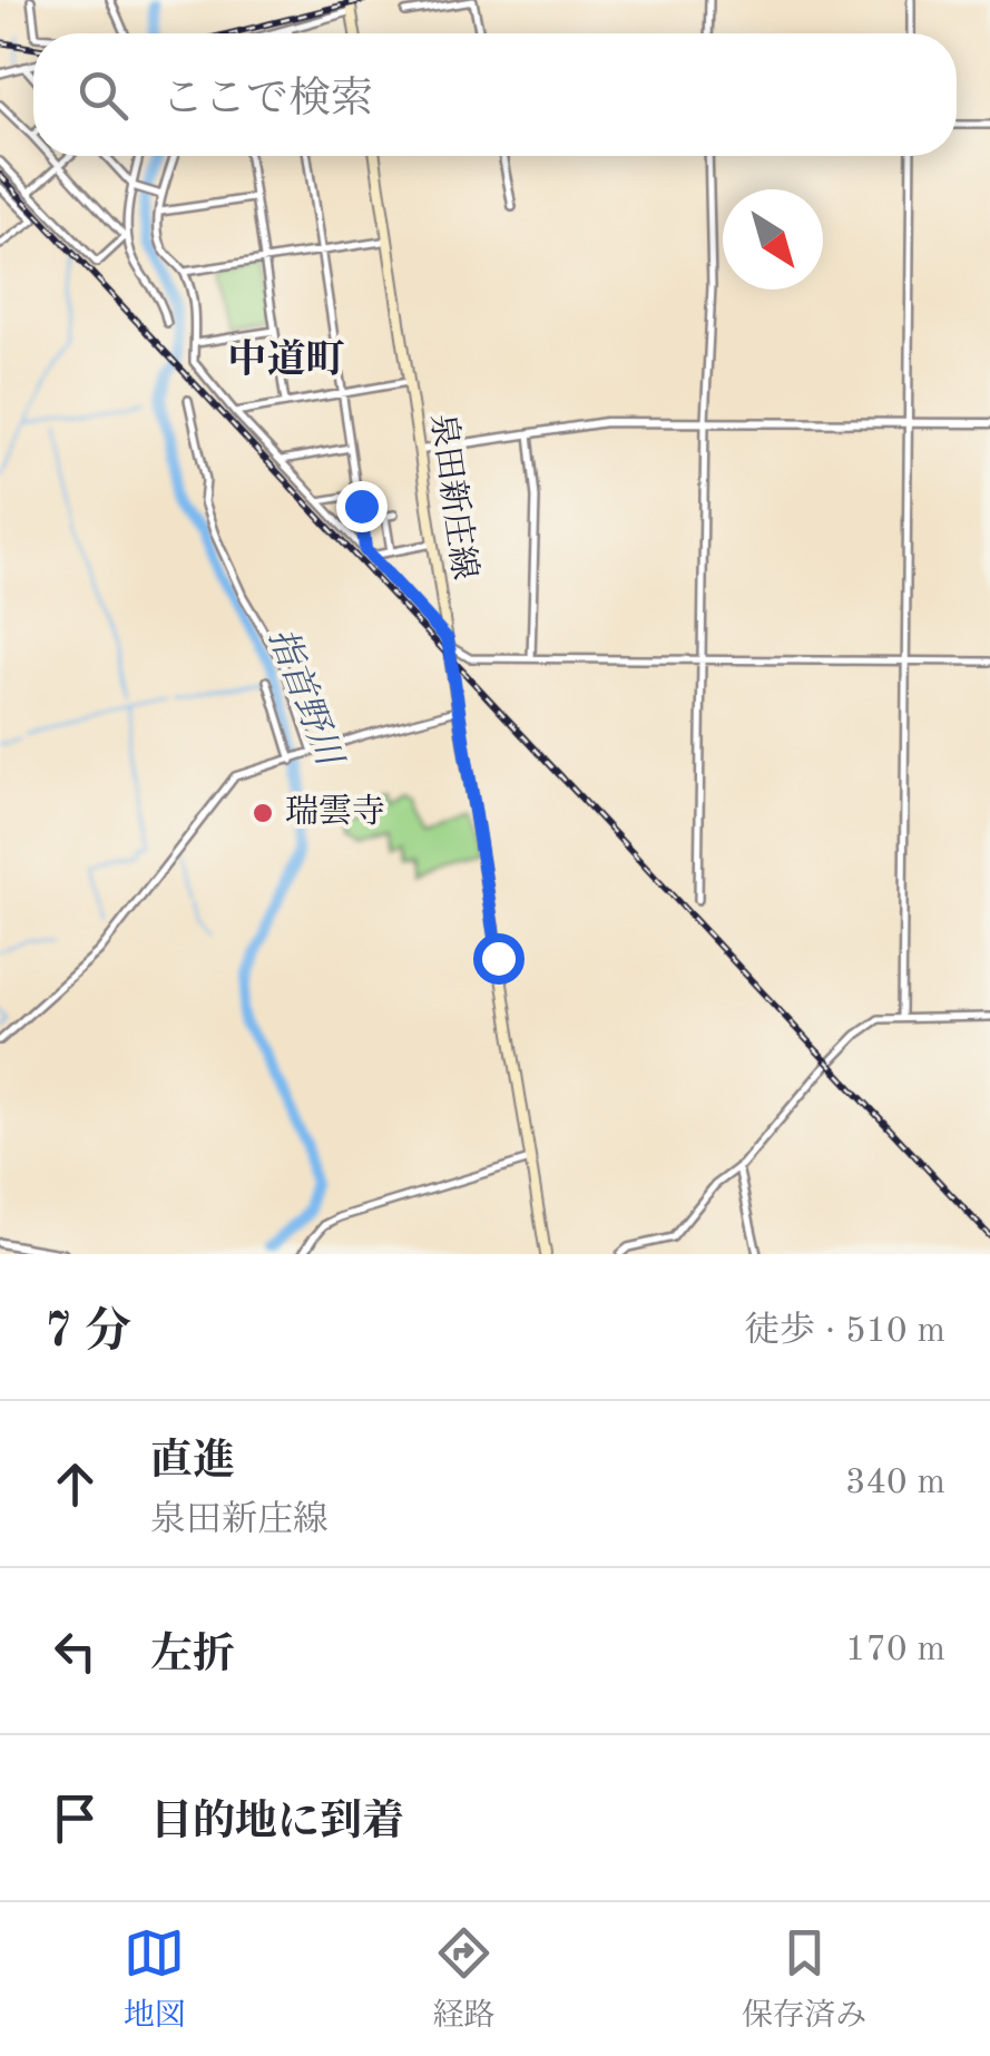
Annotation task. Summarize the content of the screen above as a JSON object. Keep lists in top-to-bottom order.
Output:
{
  "streets": {
    "main road": ["泉田新庄線"]
  },
  "districts": ["中道町"],
  "water": ["指首野川"],
  "places": ["瑞雲寺"],
  "north": "bottom right",
  "page": {
    "search": "ここで検索",
    "heading": ["7 分", "徒歩 · 510 m"],
    "list": [
      ["直進", "泉田新庄線", "340 m"],
      ["左折", "170 m"],
      "目的地に到着"
    ],
    "nav": ["地図", "経路", "保存済み"]
  }
}
